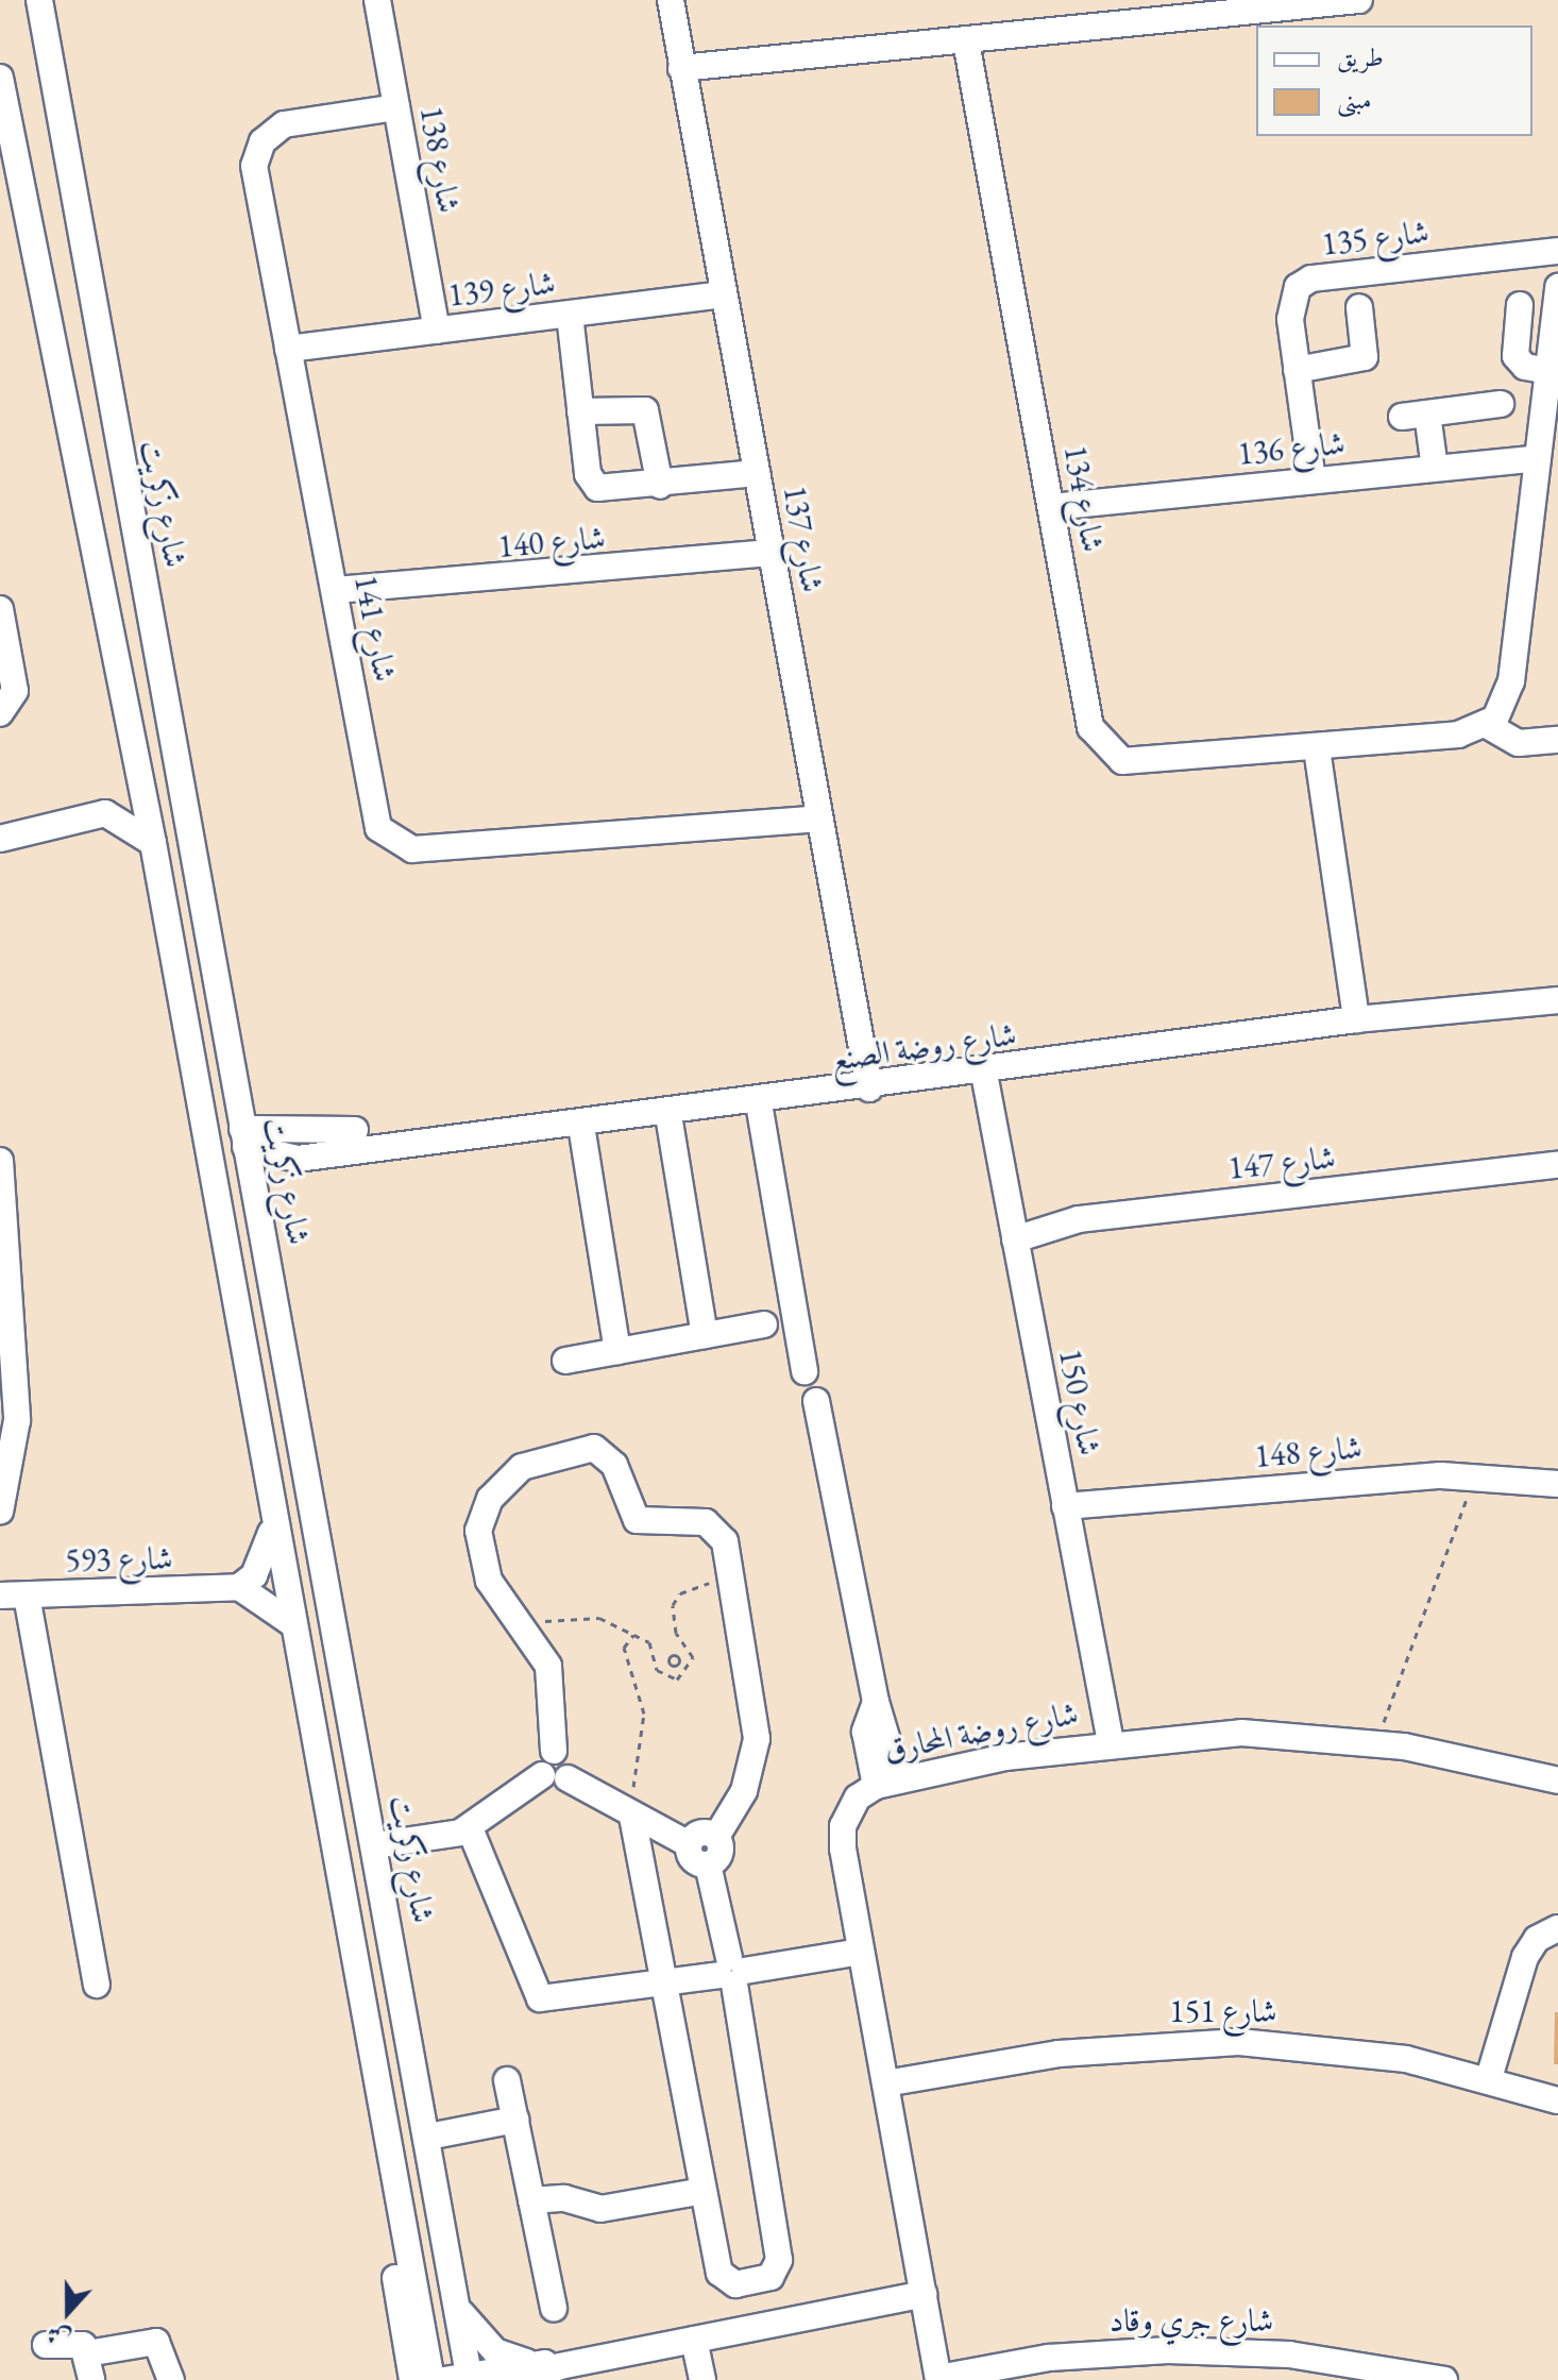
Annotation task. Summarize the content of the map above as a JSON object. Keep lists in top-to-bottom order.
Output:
{
  "streets": {
    "street": [
      "شارع 138",
      "شارع 135",
      "شارع 139",
      "شارع 136",
      "شارع 134",
      "شارع زكريت",
      "شارع 137",
      "شارع 140",
      "شارع 141",
      "شارع روضة الصنع",
      "شارع 147",
      "شارع 150",
      "شارع 148",
      "شارع 593",
      "شارع روضة المحارق",
      "شارع 151",
      "شارع جري وقاد"
    ]
  },
  "crossings": [
    ["شارع 138", "شارع 139"],
    ["شارع 138", "شارع 141"],
    ["شارع 135", "شارع 136"],
    ["شارع 139", "شارع 137"],
    ["شارع 139", "شارع 141"],
    ["شارع 136", "شارع 134"],
    ["شارع زكريت", "شارع روضة الصنع"],
    ["شارع زكريت", "شارع روضة المحارق"],
    ["شارع 137", "شارع 140"],
    ["شارع 137", "شارع 141"],
    ["شارع 137", "شارع روضة الصنع"],
    ["شارع 140", "شارع 141"],
    ["شارع روضة الصنع", "شارع 150"],
    ["شارع 147", "شارع 150"],
    ["شارع 150", "شارع 148"],
    ["شارع 150", "شارع روضة المحارق"],
    ["شارع روضة المحارق", "شارع 151"],
    ["شارع روضة المحارق", "شارع جري وقاد"]
  ],
  "legend": ["طريق", "مبنى"],
  "north": "bottom"
}
